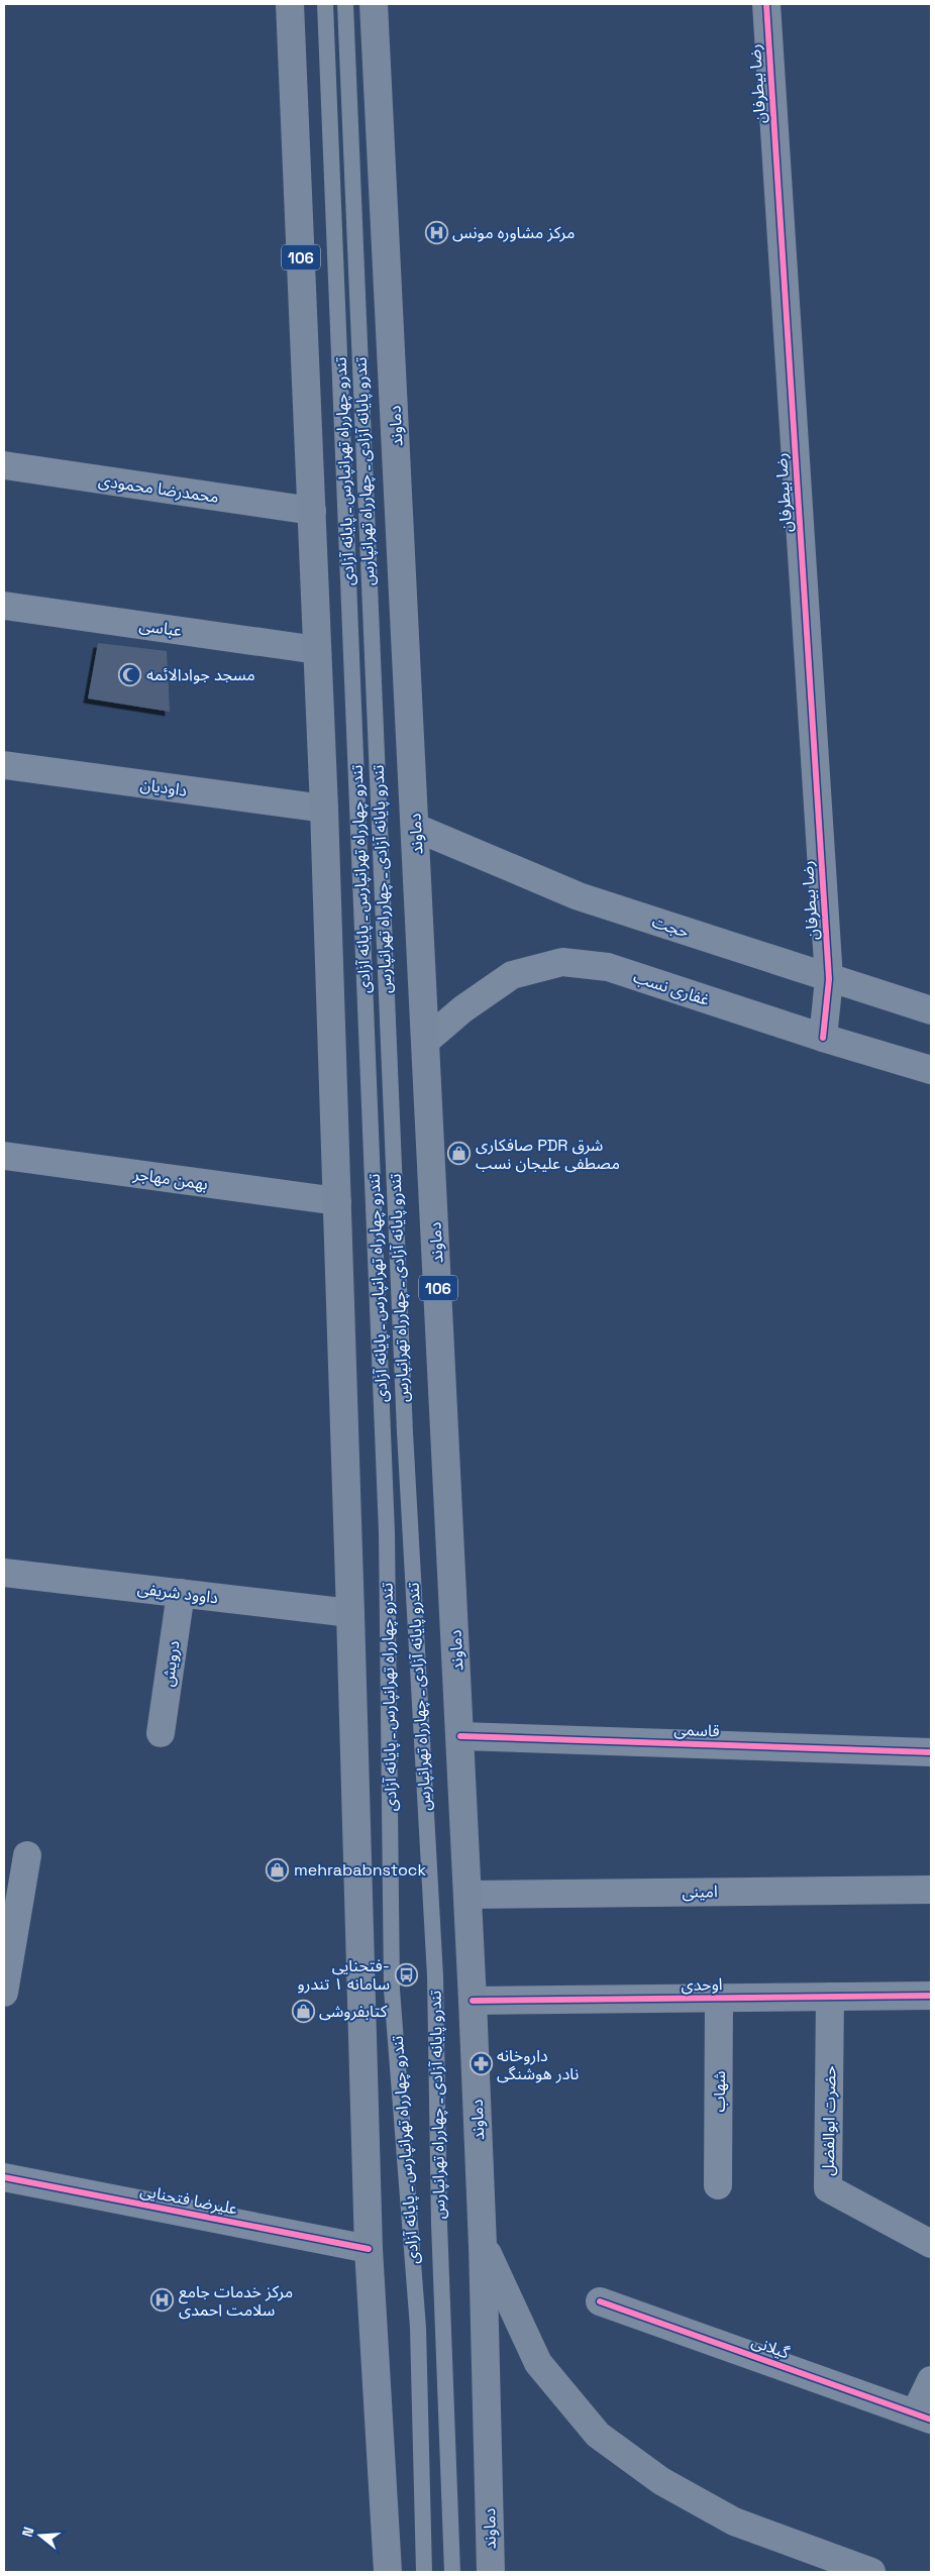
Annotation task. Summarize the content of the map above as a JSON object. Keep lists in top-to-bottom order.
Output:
{
  "streets": {
    "main road": ["106", "دماوند"],
    "street": [
      "رضا بیطرفان",
      "محمدرضا محمودی",
      "عباسی",
      "داودیان",
      "حجت",
      "غفاری نسب",
      "بهمن مهاجر",
      "داوود شریفی",
      "درویش",
      "قاسمی",
      "امینی",
      "اوحدی",
      "شهاب",
      "حضرت ابوالفضل",
      "علیرضا فتحنایی",
      "گیلانی"
    ],
    "lane": ["تندرو چهارراه تهرانپارس ـ پایانه آزادی", "تندرو پایانه آزادی ـ چهارراه تهرانپارس"]
  },
  "crossings": [
    ["رضا بیطرفان", "حجت"],
    ["رضا بیطرفان", "غفاری نسب"],
    ["106", "محمدرضا محمودی"],
    ["106", "عباسی"],
    ["106", "داودیان"],
    ["106", "بهمن مهاجر"],
    ["106", "داوود شریفی"],
    ["106", "علیرضا فتحنایی"],
    ["دماوند", "حجت"],
    ["دماوند", "غفاری نسب"],
    ["دماوند", "قاسمی"],
    ["دماوند", "امینی"],
    ["دماوند", "اوحدی"],
    ["داوود شریفی", "درویش"],
    ["اوحدی", "شهاب"],
    ["اوحدی", "حضرت ابوالفضل"]
  ],
  "places": {
    "hospital": ["مرکز مشاوره مونس", "مرکز خدمات جامع سلامت احمدی"],
    "mosque": ["مسجد جوادالائمه"],
    "shop": ["صافکاری PDR شرق مصطفی علیجان نسب", "mehrababnstock", "کتابفروشی"],
    "bus stop": ["فتحنایی- سامانه ۱ تندرو"],
    "pharmacy": ["داروخانه نادر هوشنگی"]
  },
  "north": "left"
}
